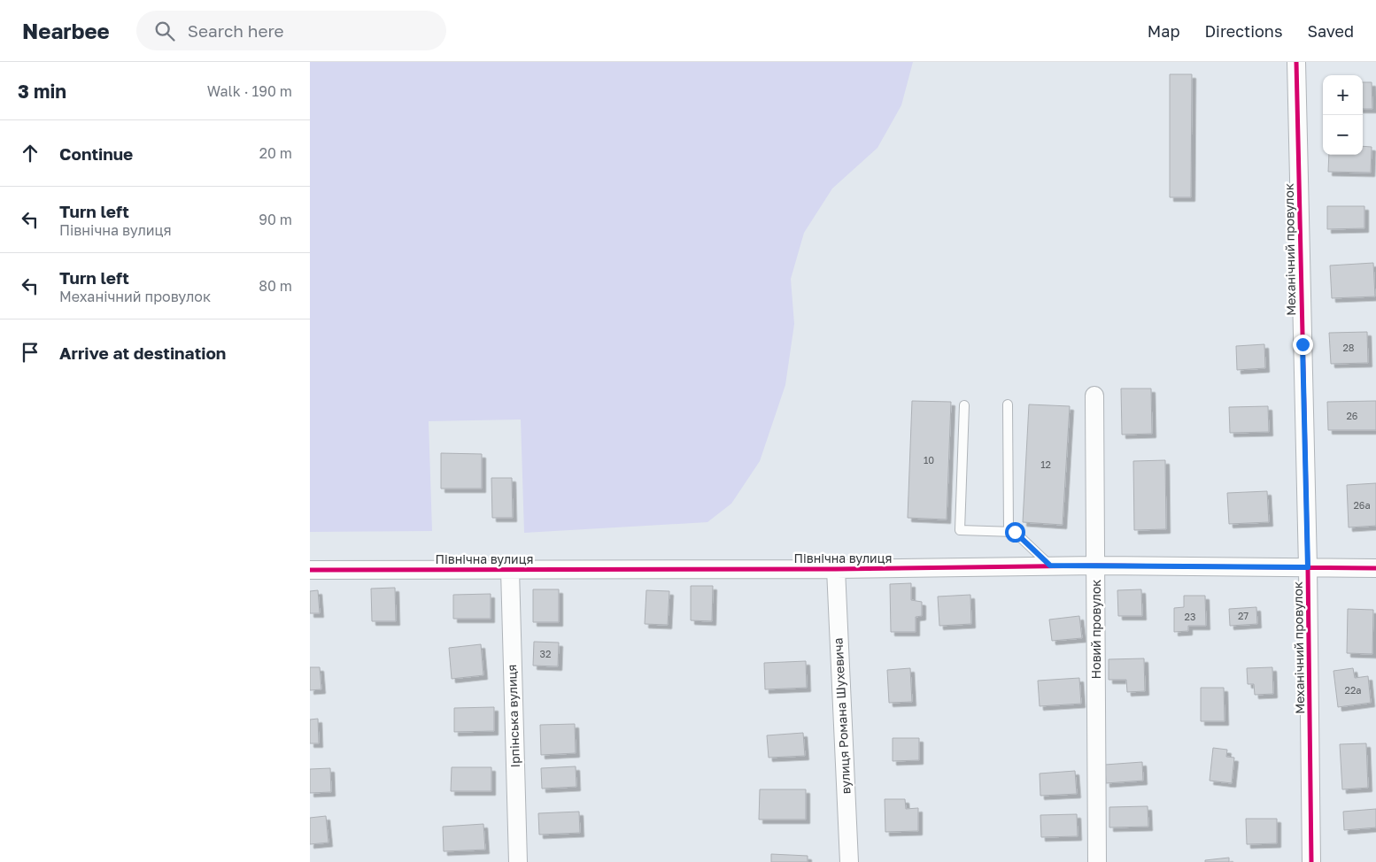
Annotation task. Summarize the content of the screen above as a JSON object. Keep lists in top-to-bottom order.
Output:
{
  "streets": {
    "street": [
      "Механічний провулок",
      "Північна вулиця",
      "Новий провулок",
      "Ірпінська вулиця",
      "вулиця Романа Шухевича"
    ]
  },
  "crossings": [
    ["Механічний провулок", "Північна вулиця"],
    ["Північна вулиця", "Новий провулок"],
    ["Північна вулиця", "Ірпінська вулиця"],
    ["Північна вулиця", "вулиця Романа Шухевича"]
  ],
  "house_numbers": [
    "28",
    "26",
    "10",
    "12",
    "26а",
    "27",
    "23",
    "32",
    "22а"
  ],
  "page": {
    "header": "Nearbee",
    "search": "Search here",
    "nav": ["Map", "Directions", "Saved"],
    "heading": ["3 min", "Walk · 190 m"],
    "map_buttons": ["+", "−"],
    "list": [
      ["Continue", "20 m"],
      ["Turn left", "Північна вулиця", "90 m"],
      ["Turn left", "Механічний провулок", "80 m"],
      "Arrive at destination"
    ]
  }
}
